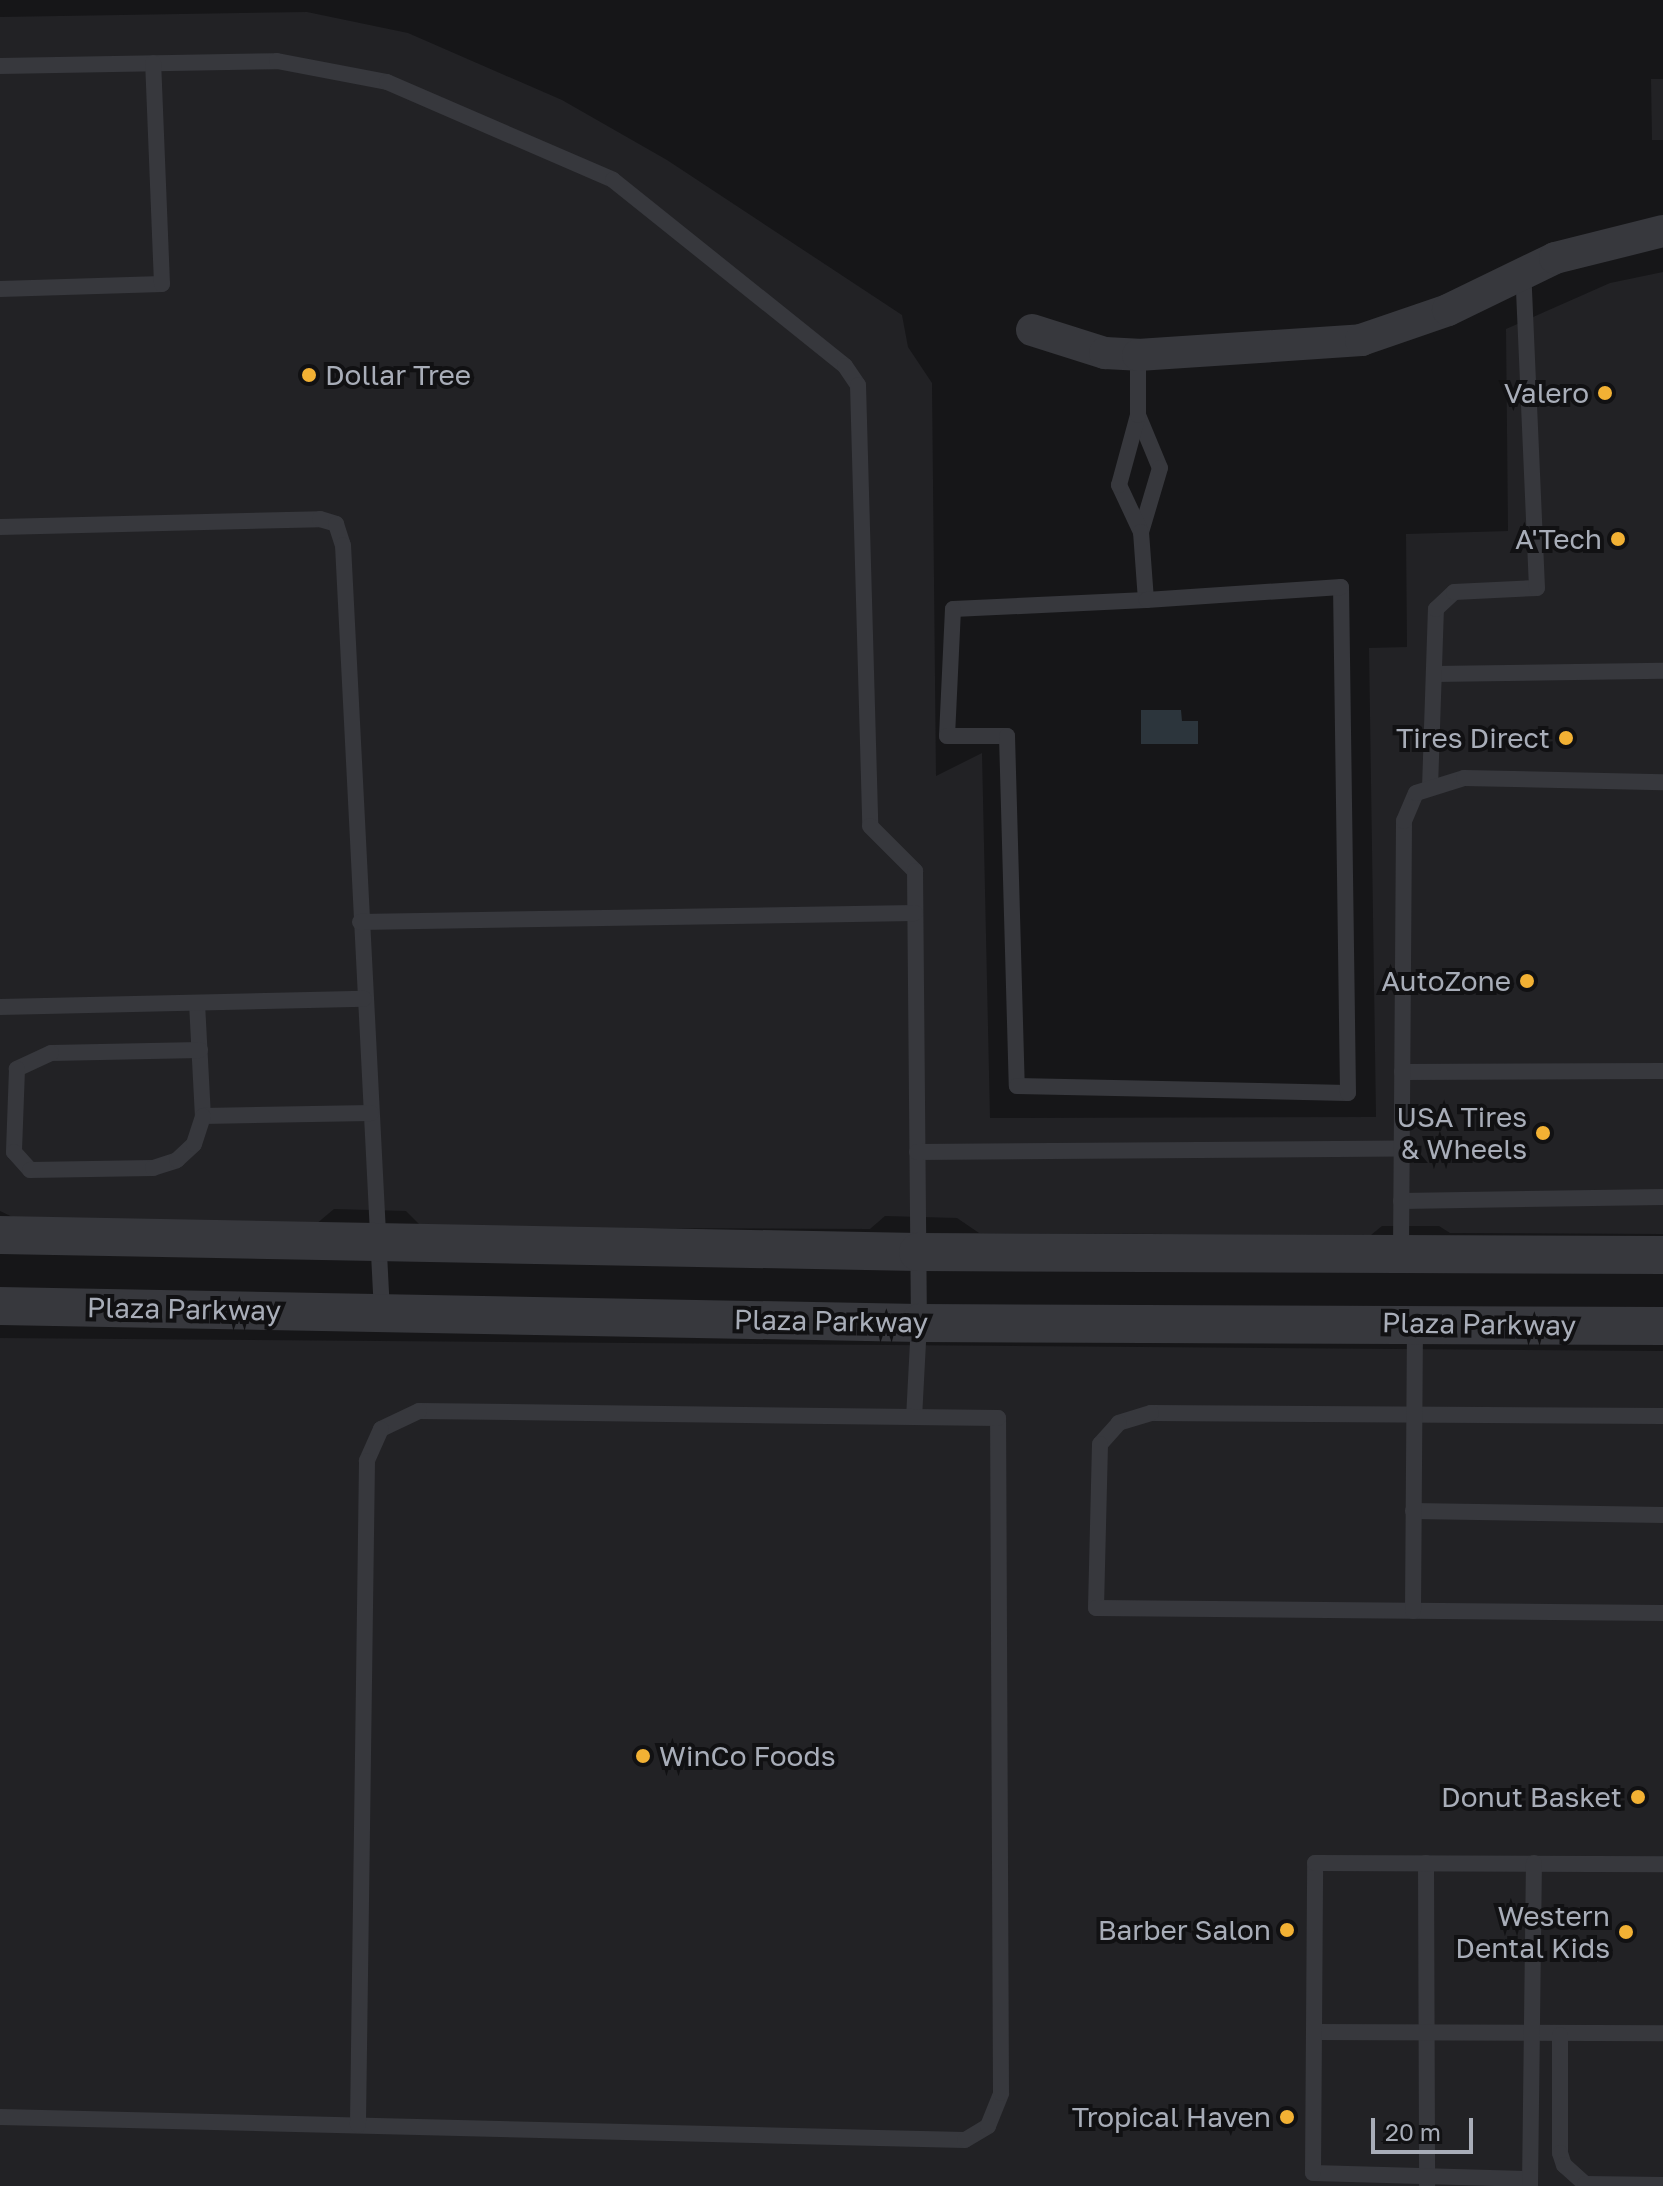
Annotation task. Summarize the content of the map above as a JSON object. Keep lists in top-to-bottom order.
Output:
{
  "streets": {
    "street": ["Plaza Parkway"]
  },
  "places": [
    "Dollar Tree",
    "Valero",
    "A'Tech",
    "Tires Direct",
    "AutoZone",
    "USA Tires & Wheels",
    "WinCo Foods",
    "Donut Basket",
    "Barber Salon",
    "Western Dental Kids",
    "Tropical Haven"
  ],
  "scale_bar": "20 m"
}
